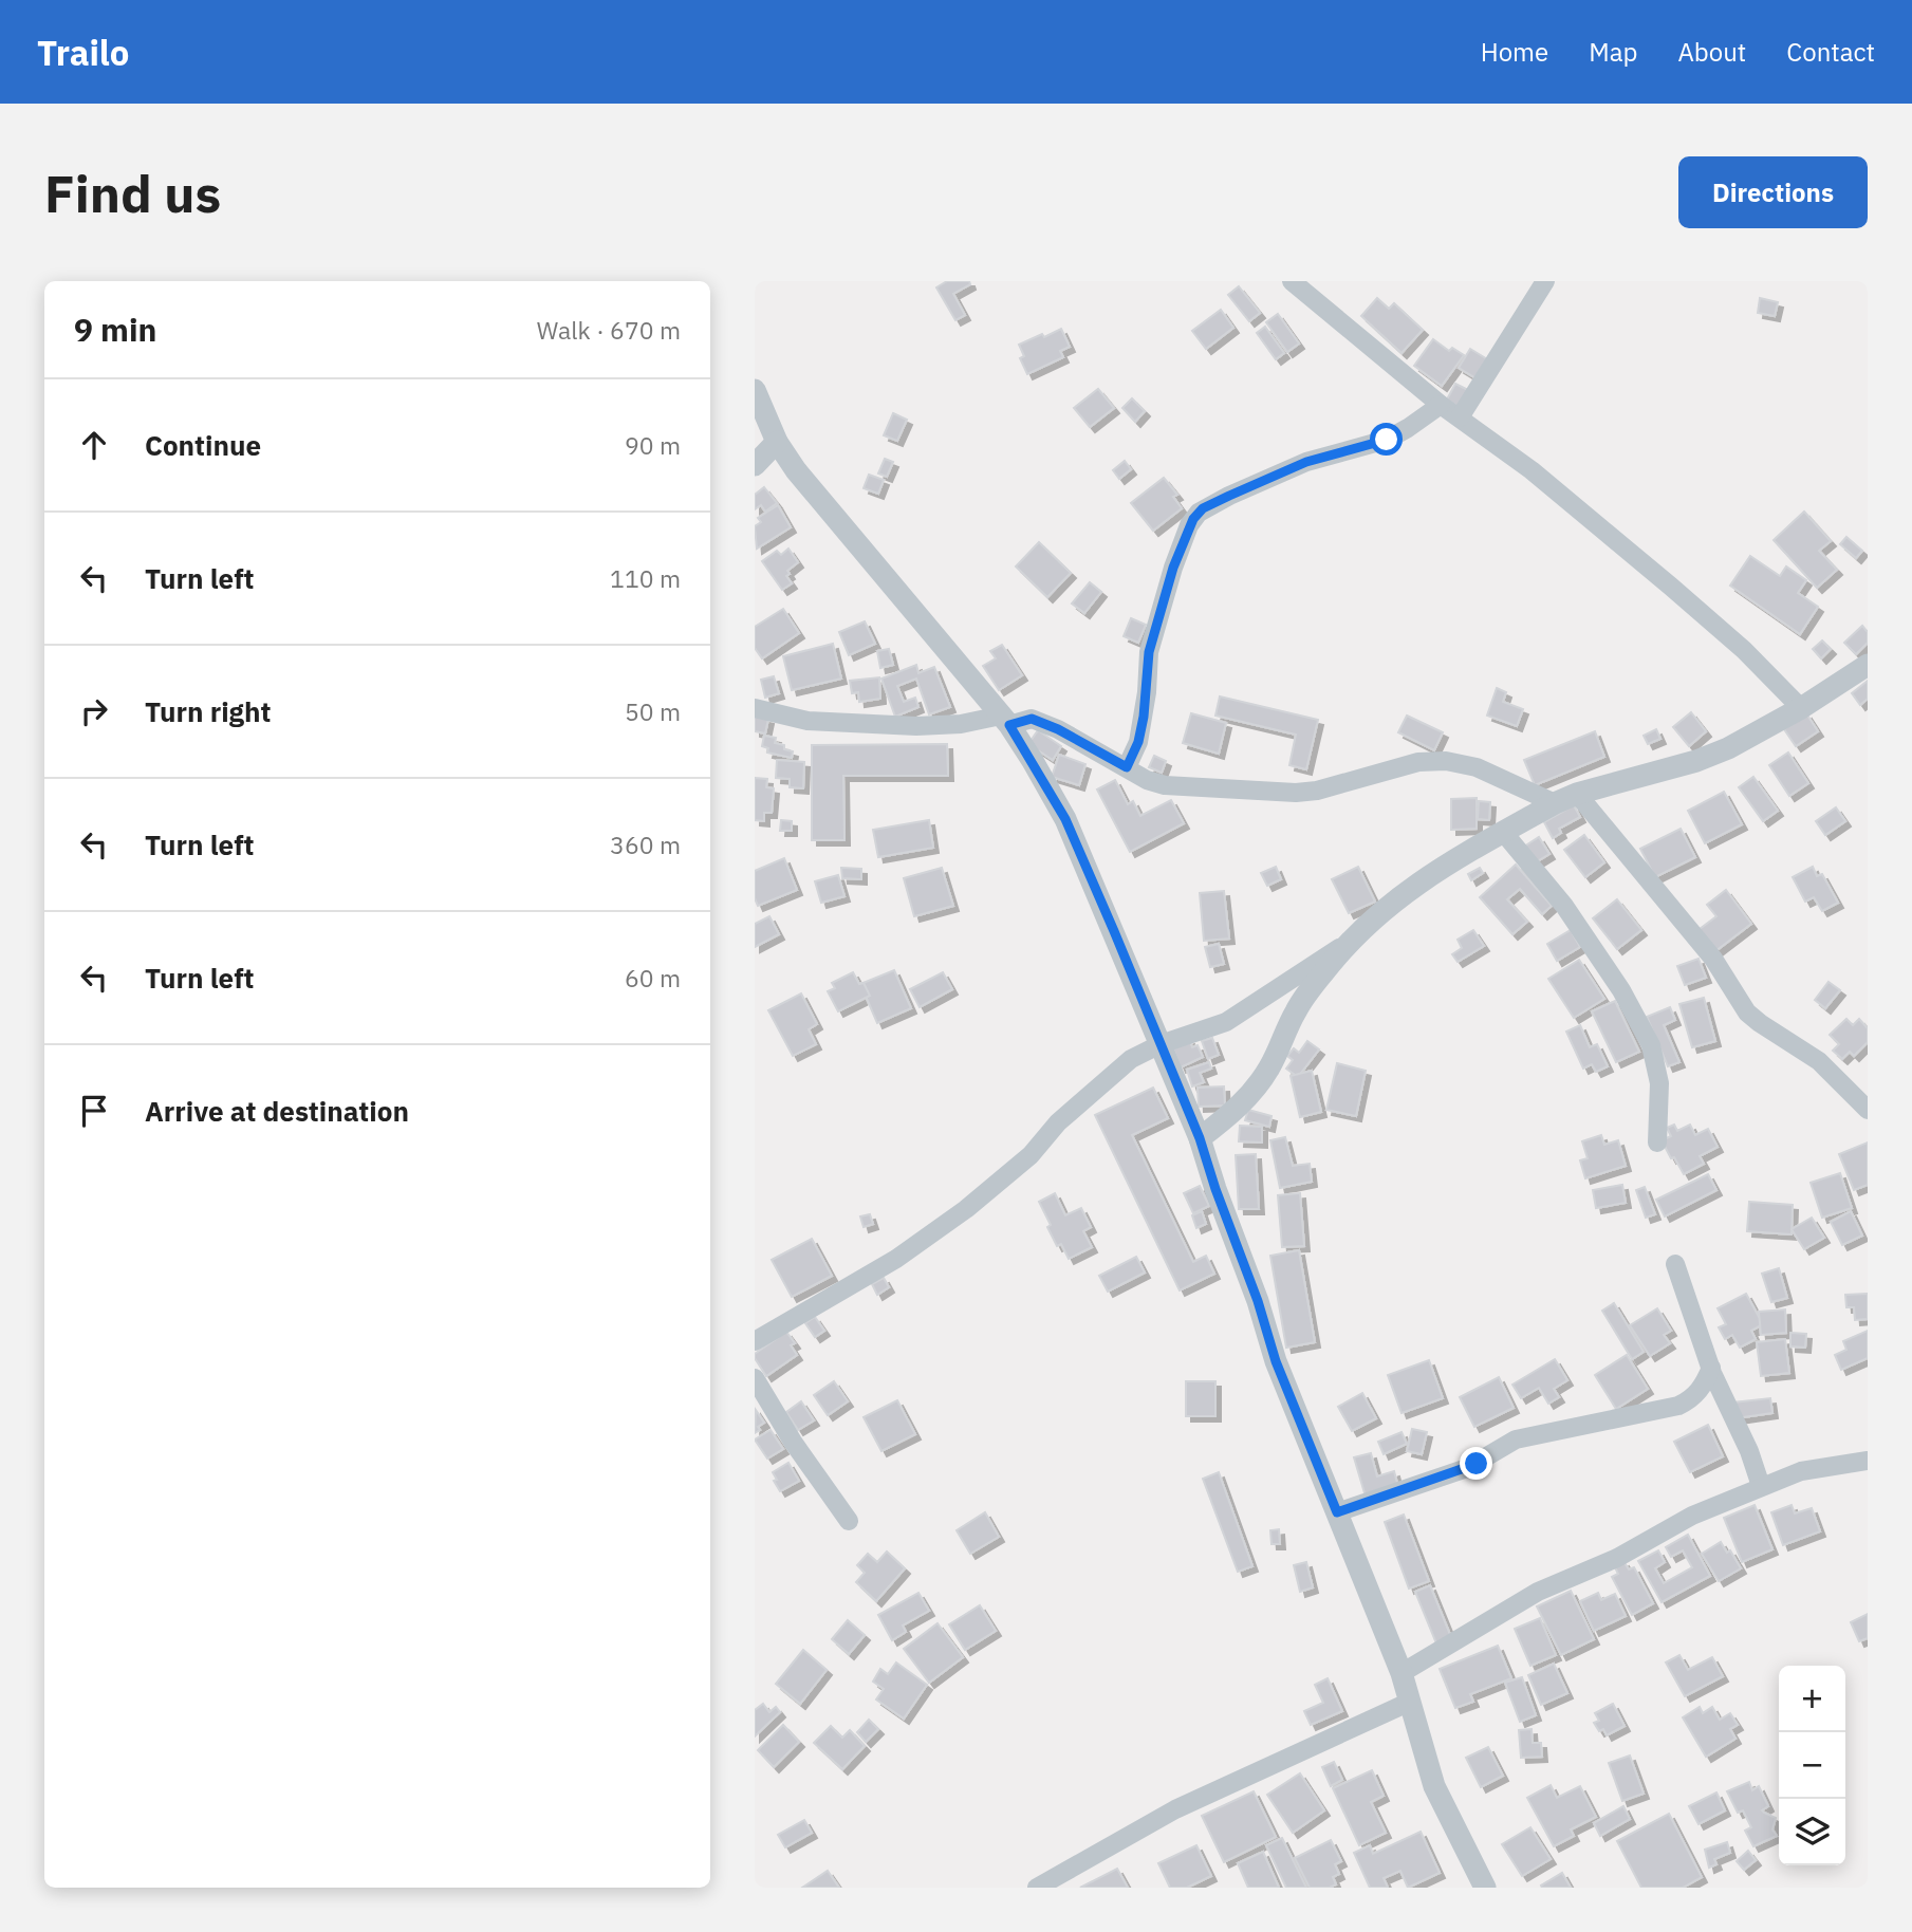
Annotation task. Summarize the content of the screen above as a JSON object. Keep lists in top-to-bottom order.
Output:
{
  "page": {
    "header": "Trailo",
    "nav": [
      "Home",
      "Map",
      "About",
      "Contact"
    ],
    "buttons": "Directions",
    "title": "Find us",
    "heading": ["9 min", "Walk · 670 m"],
    "list": [
      ["Continue", "90 m"],
      ["Turn left", "110 m"],
      ["Turn right", "50 m"],
      ["Turn left", "360 m"],
      ["Turn left", "60 m"],
      "Arrive at destination"
    ],
    "map_buttons": ["+", "−"]
  }
}
